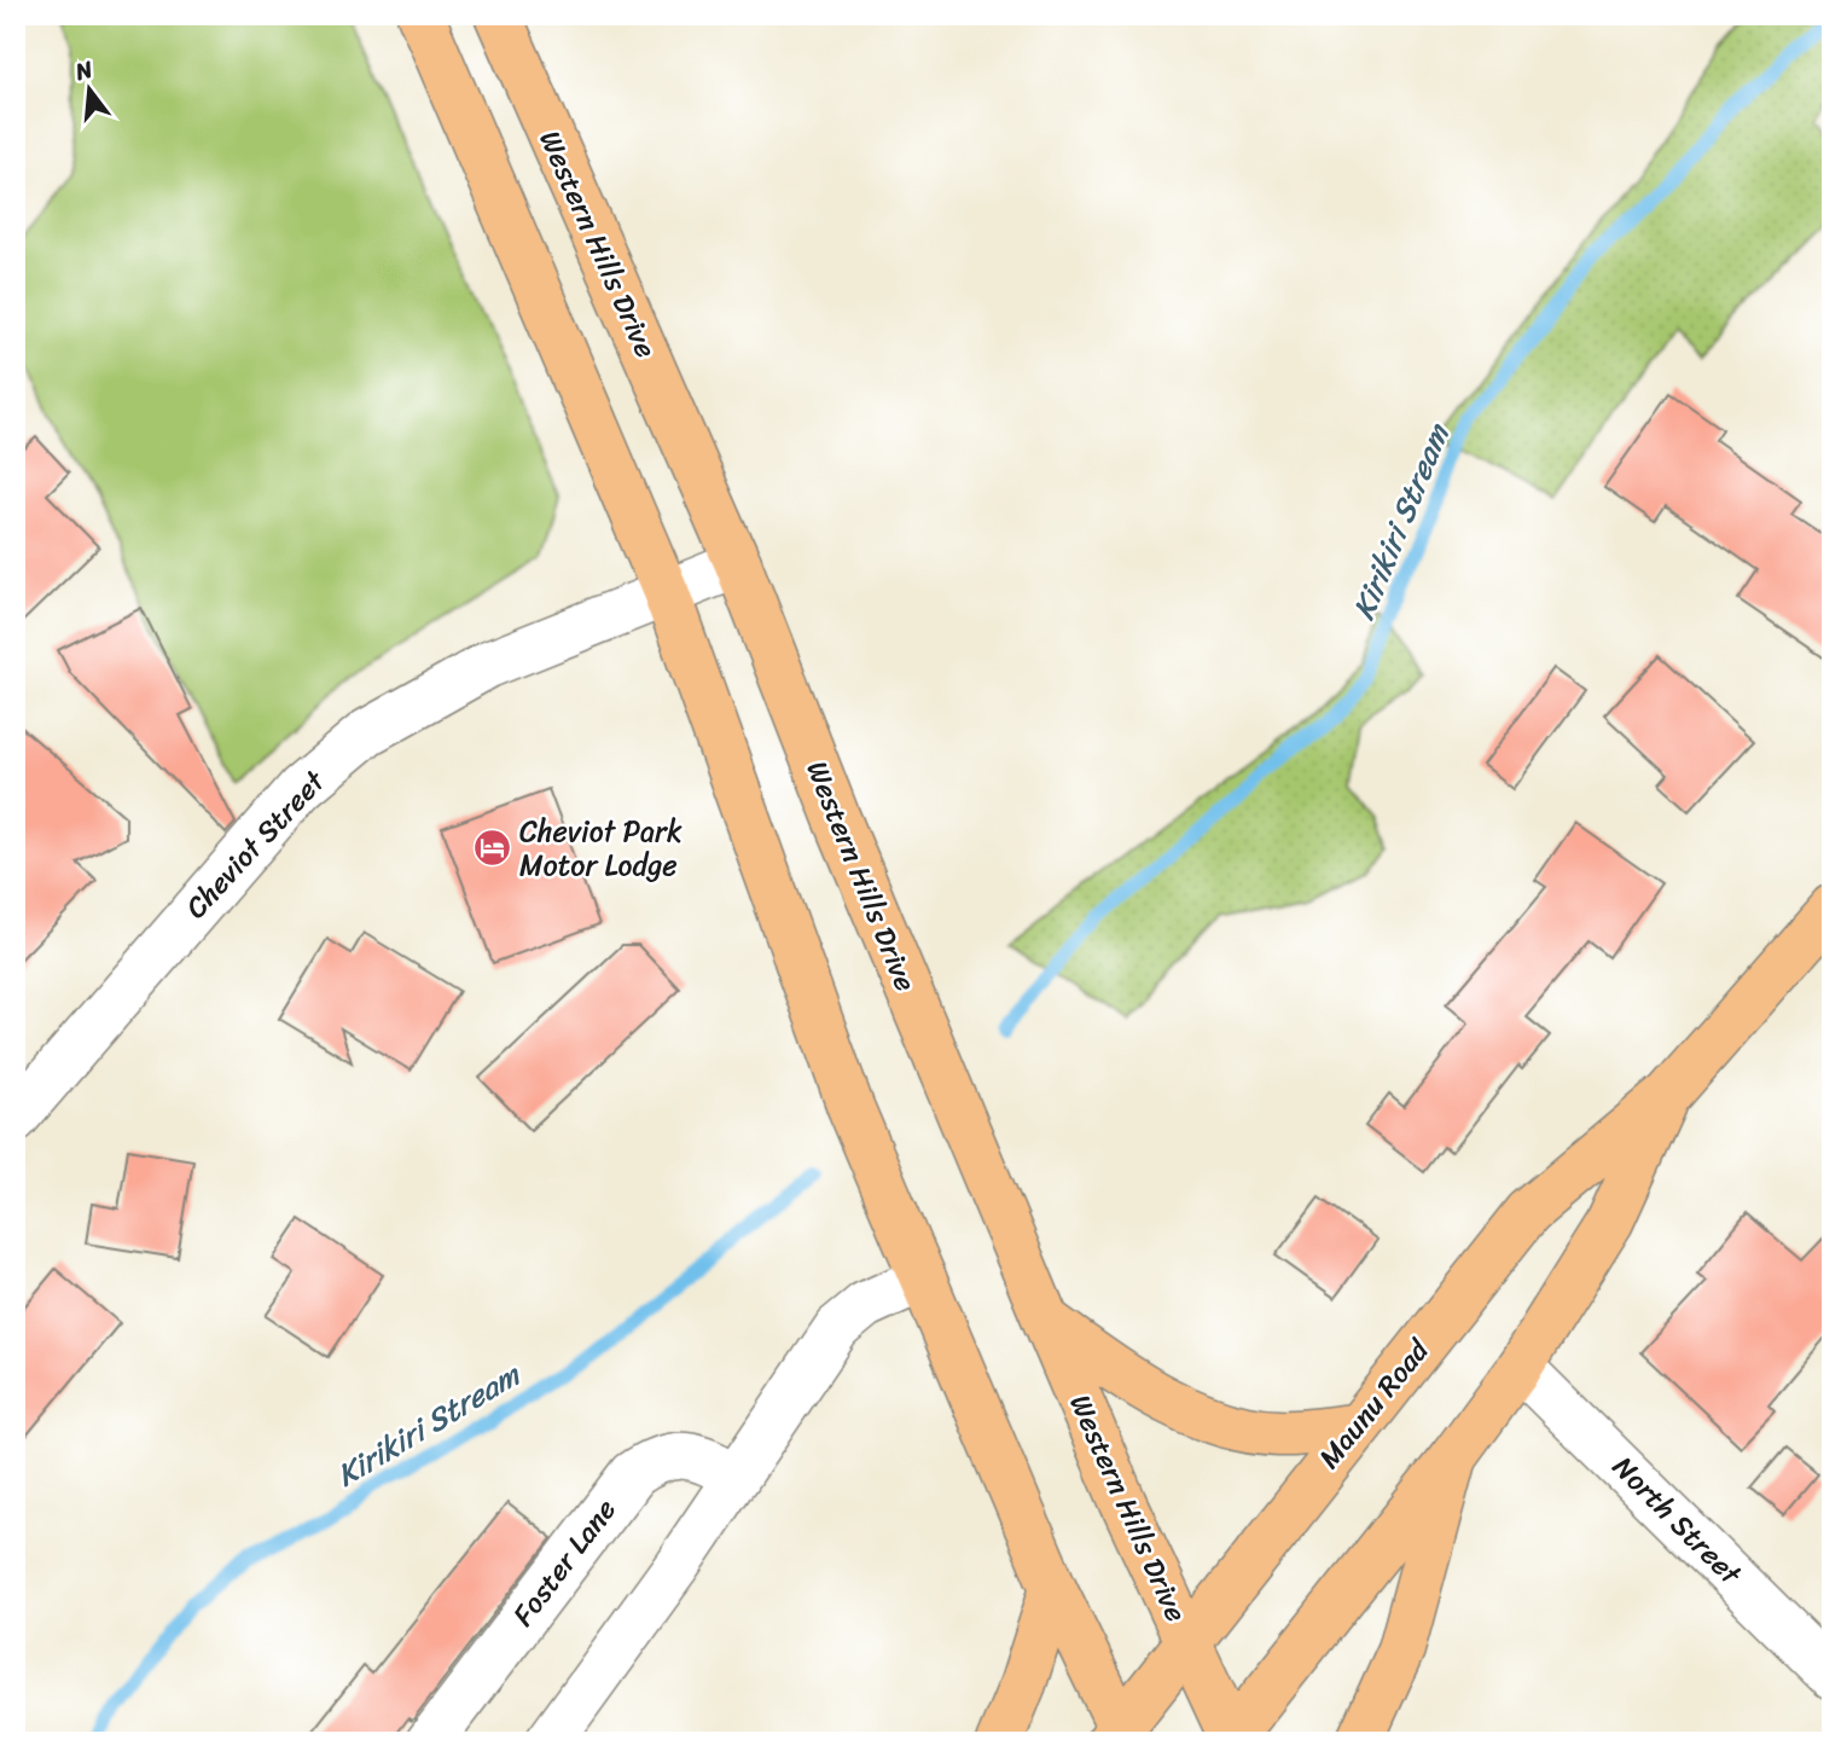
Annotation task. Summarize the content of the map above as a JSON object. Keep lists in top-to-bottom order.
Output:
{
  "streets": {
    "main road": ["Western Hills Drive", "Maunu Road"],
    "street": ["Cheviot Street", "North Street", "Foster Lane"]
  },
  "crossings": [
    ["Western Hills Drive", "Cheviot Street"],
    ["Western Hills Drive", "Maunu Road"],
    ["Maunu Road", "North Street"]
  ],
  "water": ["Kirikiri Stream"],
  "places": {
    "hotel": ["Cheviot Park Motor Lodge"]
  },
  "north": "top"
}
